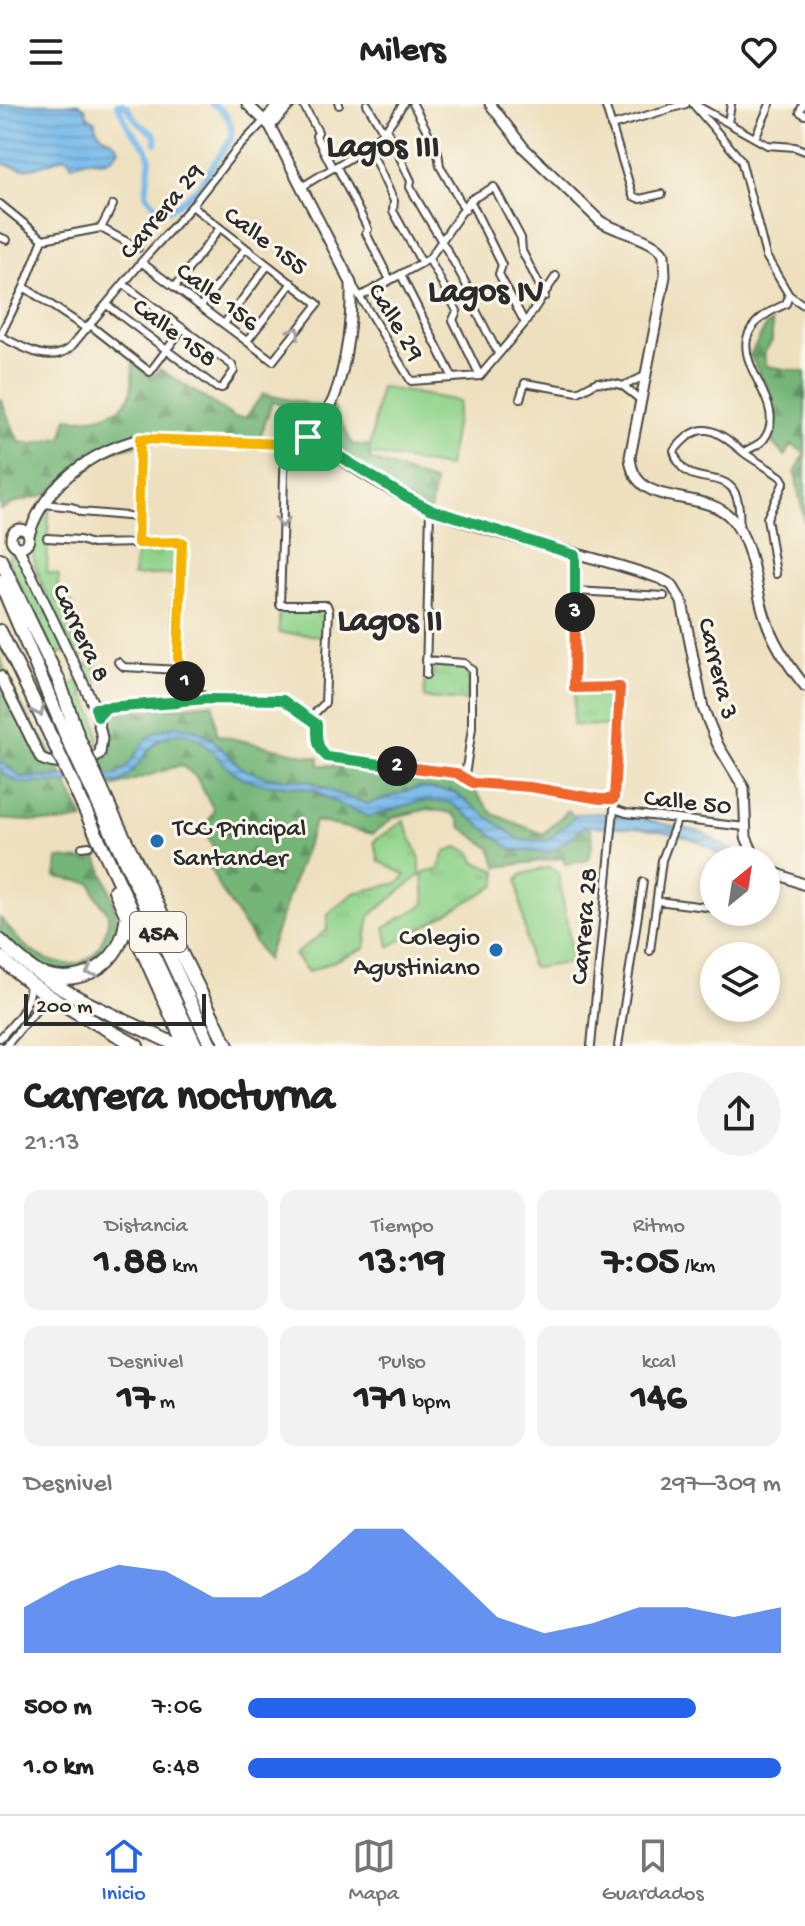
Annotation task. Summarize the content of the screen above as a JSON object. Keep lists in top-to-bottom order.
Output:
{
  "streets": {
    "highway": ["45A"],
    "main road": ["Carrera 8", "Carrera 3"],
    "street": [
      "Carrera 29",
      "Calle 155",
      "Calle 156",
      "Calle 29",
      "Calle 158",
      "Calle 50",
      "Carrera 28"
    ]
  },
  "crossings": [
    ["Carrera 29", "Calle 155"],
    ["Carrera 29", "Calle 156"],
    ["Carrera 29", "Calle 158"],
    ["Calle 155", "Calle 156"],
    ["Carrera 3", "Calle 50"],
    ["Calle 50", "Carrera 28"]
  ],
  "districts": ["Lagos III", "Lagos IV", "Lagos II"],
  "places": ["TCC Principal Santander", "Colegio Agustiniano"],
  "scale_bar": "200 m",
  "north": "top right",
  "page": {
    "header": "Milers",
    "pins": ["3", "1", "2"],
    "scale": "200 m",
    "heading": ["Carrera nocturna", "21:13"],
    "stats": [
      ["Distancia", "1.88 km"],
      ["Tiempo", "13:19"],
      ["Ritmo", "7:05 /km"],
      ["Desnivel", "17 m"],
      ["Pulso", "171 bpm"],
      ["kcal", "146"]
    ],
    "chart": ["Desnivel", "297–309 m"],
    "list": [
      {
        "name": "500 m",
        "note": "7:06"
      },
      {
        "name": "1.0 km",
        "note": "6:48"
      }
    ],
    "tabs": ["Inicio", "Mapa", "Guardados"]
  }
}
